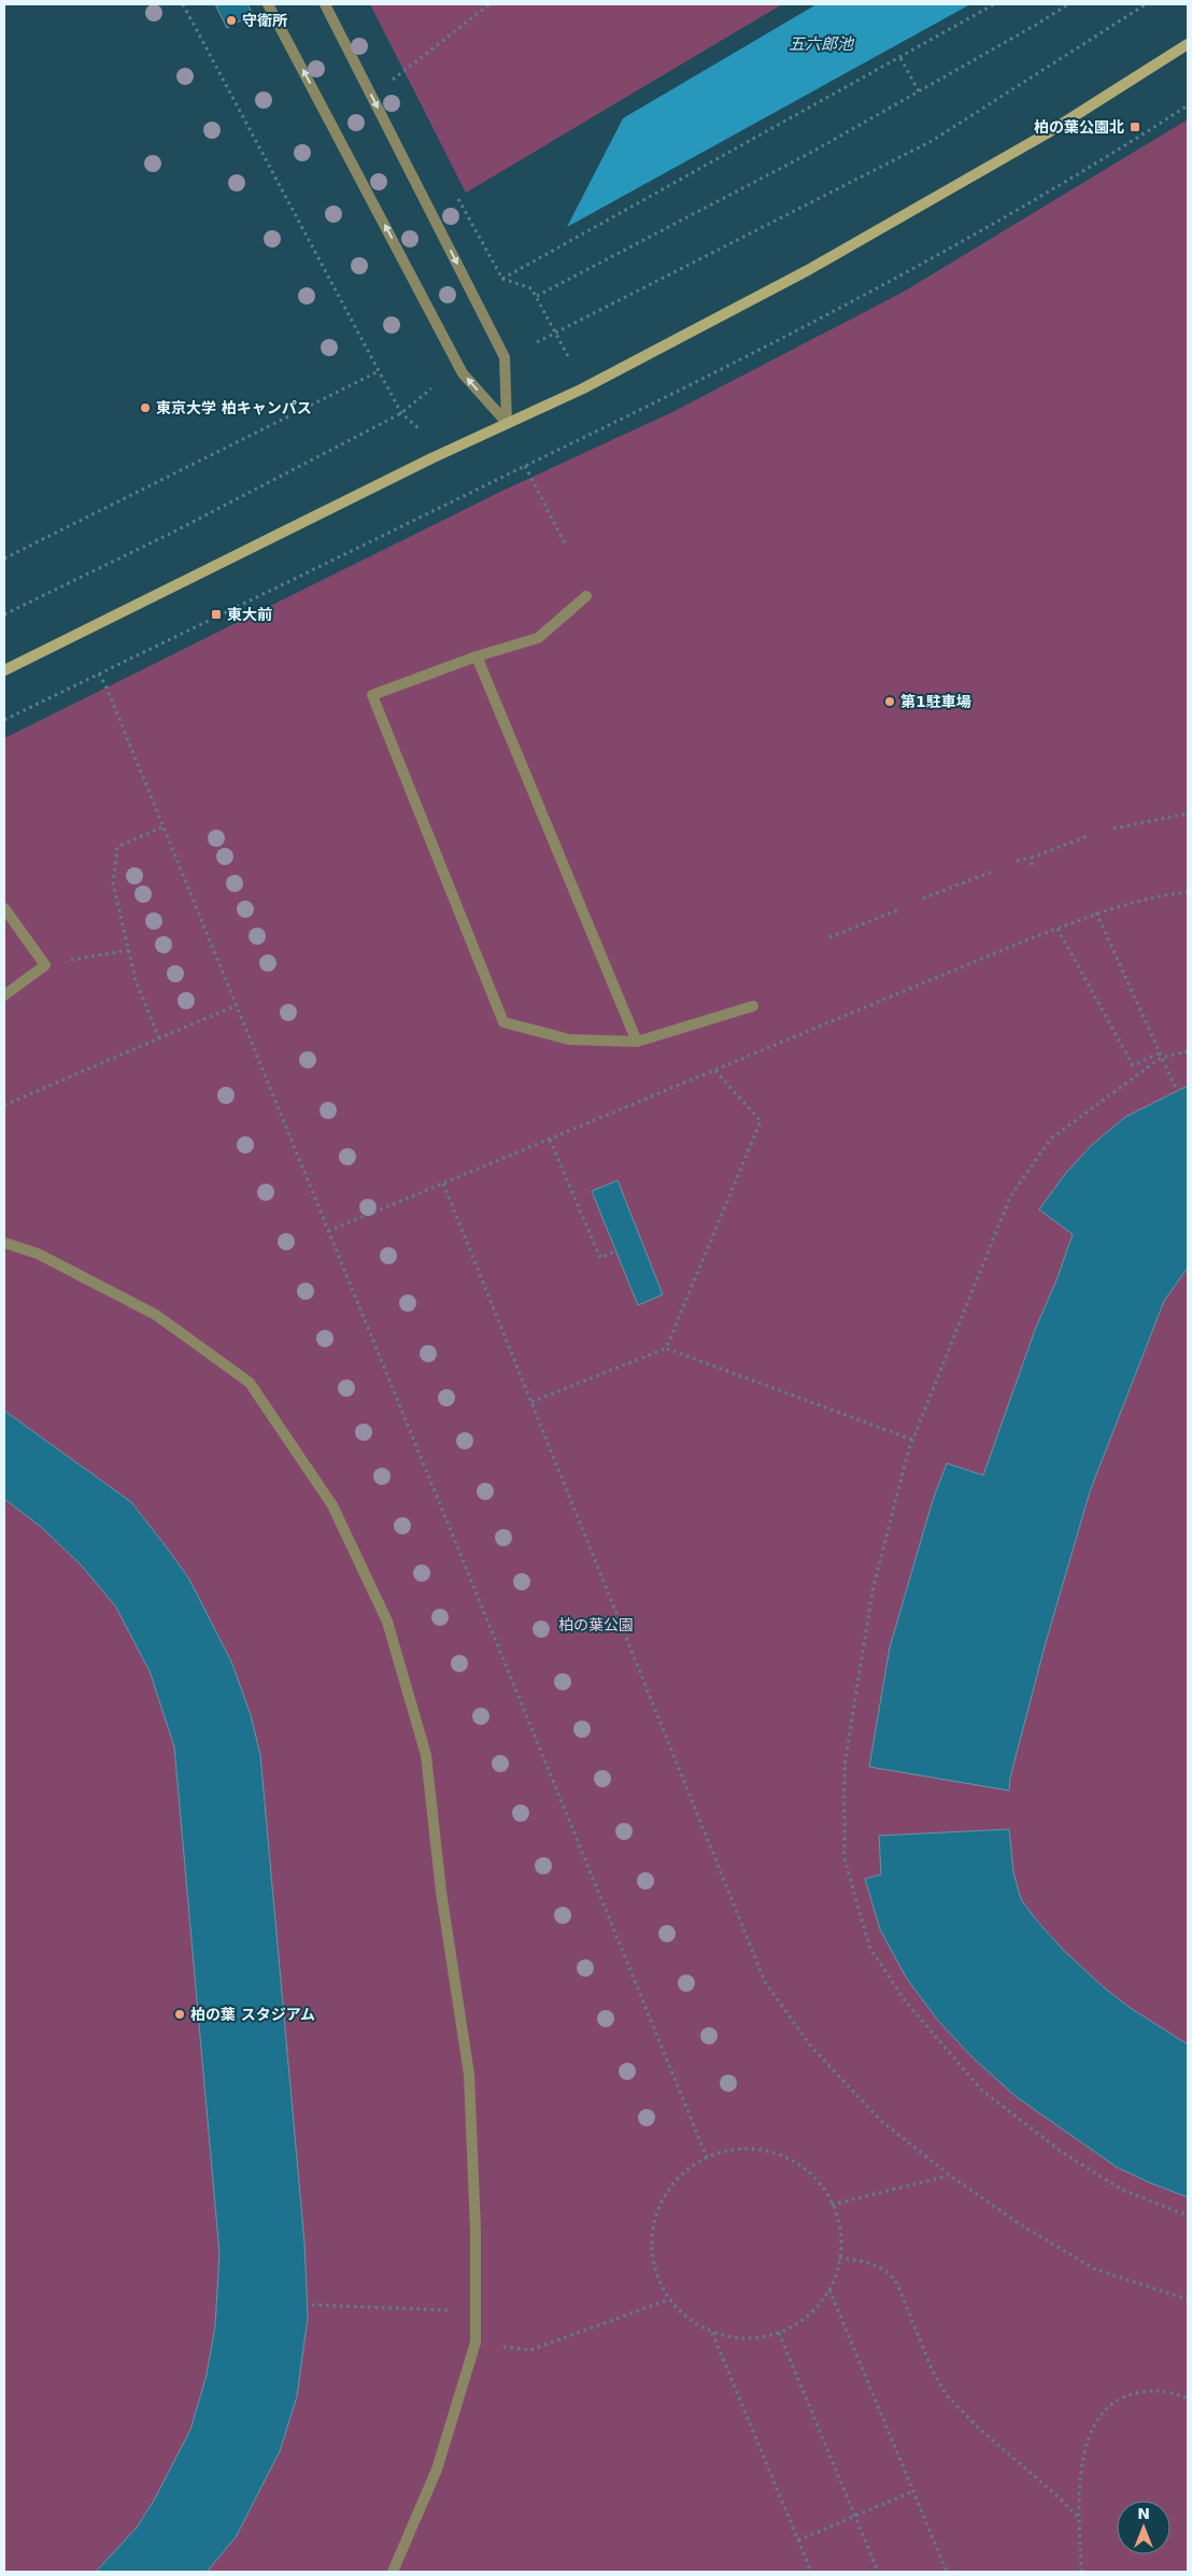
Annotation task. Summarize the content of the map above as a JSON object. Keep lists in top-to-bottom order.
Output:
{
  "water": ["五六郎池"],
  "parks": ["柏の葉公園"],
  "places": {
    "other": [
      "守衛所",
      "東京大学 柏キャンパス",
      "第1駐車場",
      "柏の葉 スタジアム"
    ],
    "transit": ["柏の葉公園北", "東大前"]
  },
  "north": "top"
}
